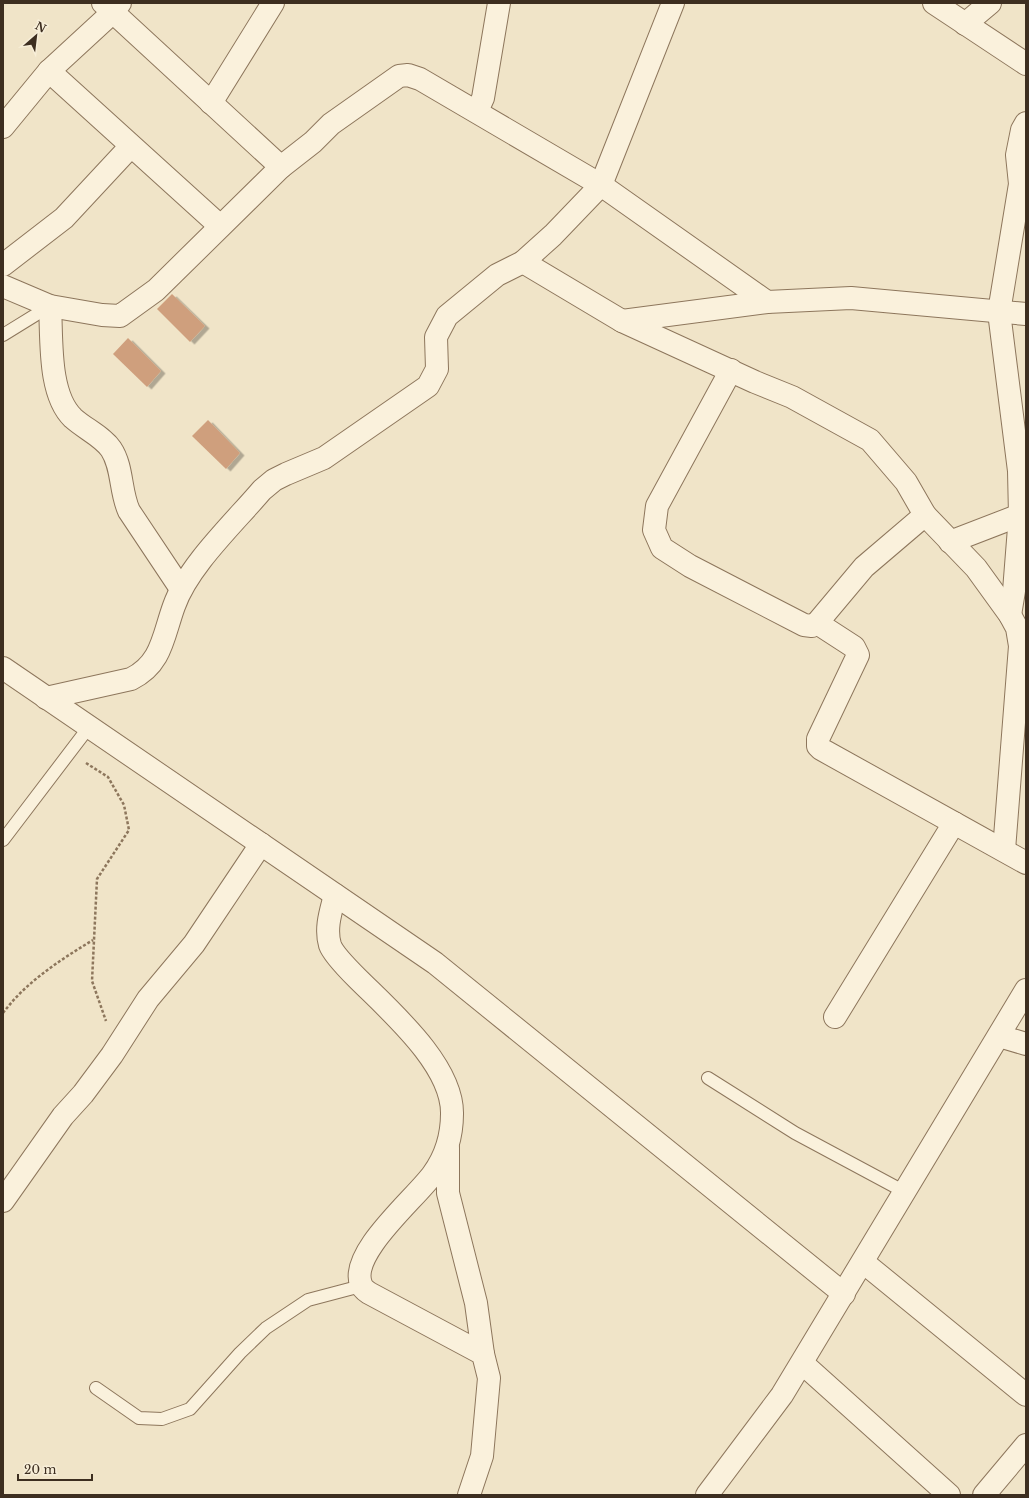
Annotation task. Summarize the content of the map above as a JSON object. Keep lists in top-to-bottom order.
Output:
{
  "scale_bar": "20 m",
  "north": "top right"
}
